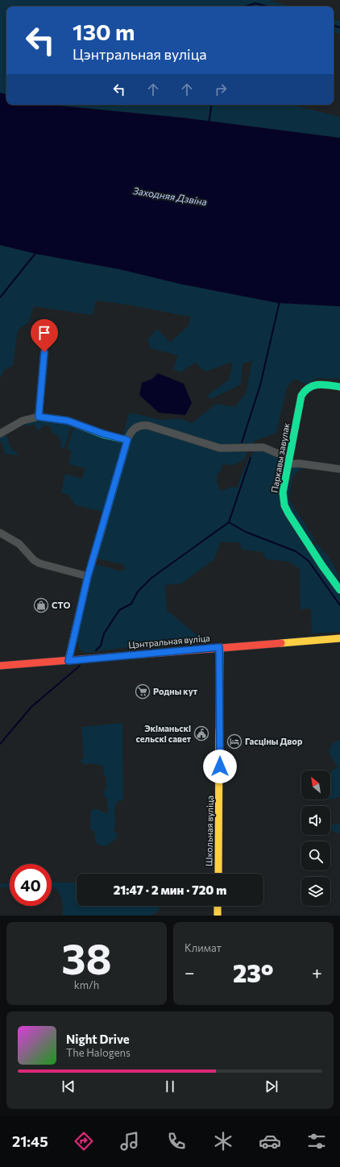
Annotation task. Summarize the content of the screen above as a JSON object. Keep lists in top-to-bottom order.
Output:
{
  "streets": {
    "street": ["Паркавы завулак", "Цэнтральная вуліца", "Школьная вуліца"]
  },
  "crossings": [
    ["Цэнтральная вуліца", "Школьная вуліца"]
  ],
  "water": ["Заходняя Дзвіна"],
  "places": {
    "shop": ["СТО"],
    "supermarket": ["Родны кут"],
    "public building": ["Экіманьскі сельскі савет"],
    "hotel": ["Гасціны Двор"]
  },
  "north": "top left",
  "page": {
    "turn": ["130 m", "Цэнтральная вуліца"],
    "limit": "40",
    "trip": "21:47 · 2 мин · 720 m",
    "tile": [
      ["38", "km/h"],
      "Климат"
    ],
    "heat": ["−", "23°", "+"],
    "song": ["Night Drive", "The Halogens"],
    "tabs": "21:45"
  }
}
